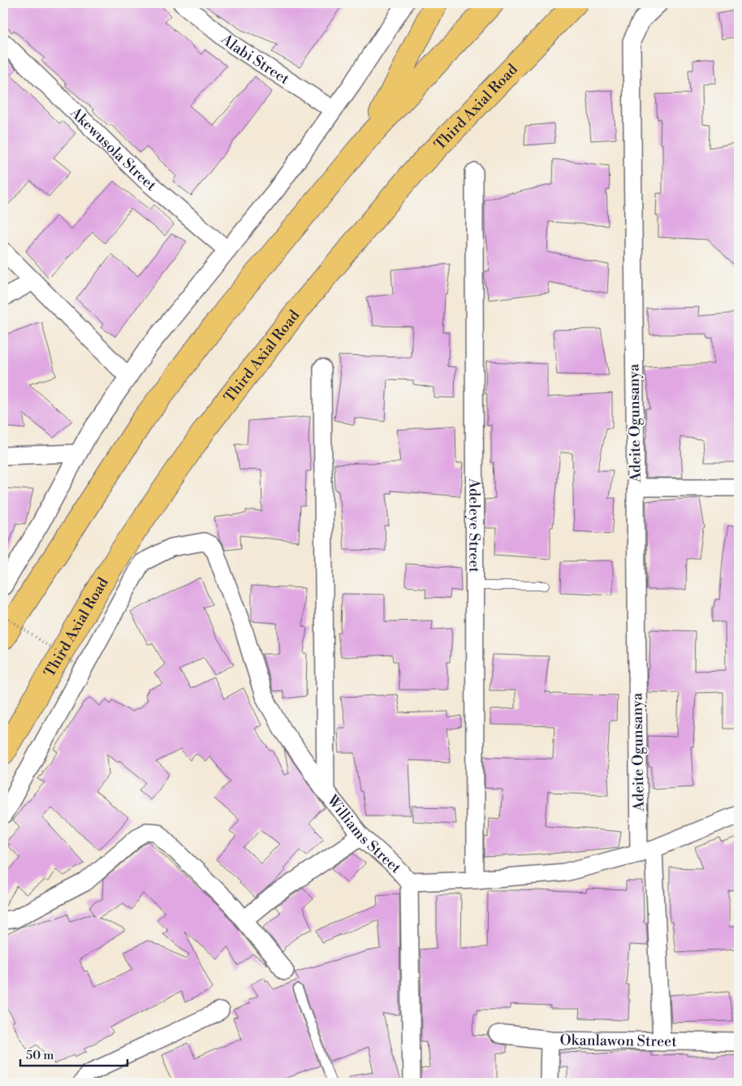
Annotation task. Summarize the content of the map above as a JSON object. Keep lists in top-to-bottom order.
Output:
{
  "streets": {
    "highway": ["Third Axial Road"],
    "street": [
      "Alabi Street",
      "Akewusola Street",
      "Adeite Ogunsanya",
      "Adeleye Street",
      "Williams Street",
      "Okanlawon Street"
    ]
  },
  "crossings": [
    ["Adeite Ogunsanya", "Williams Street"],
    ["Adeite Ogunsanya", "Okanlawon Street"],
    ["Adeleye Street", "Williams Street"]
  ],
  "scale_bar": "50 m"
}
